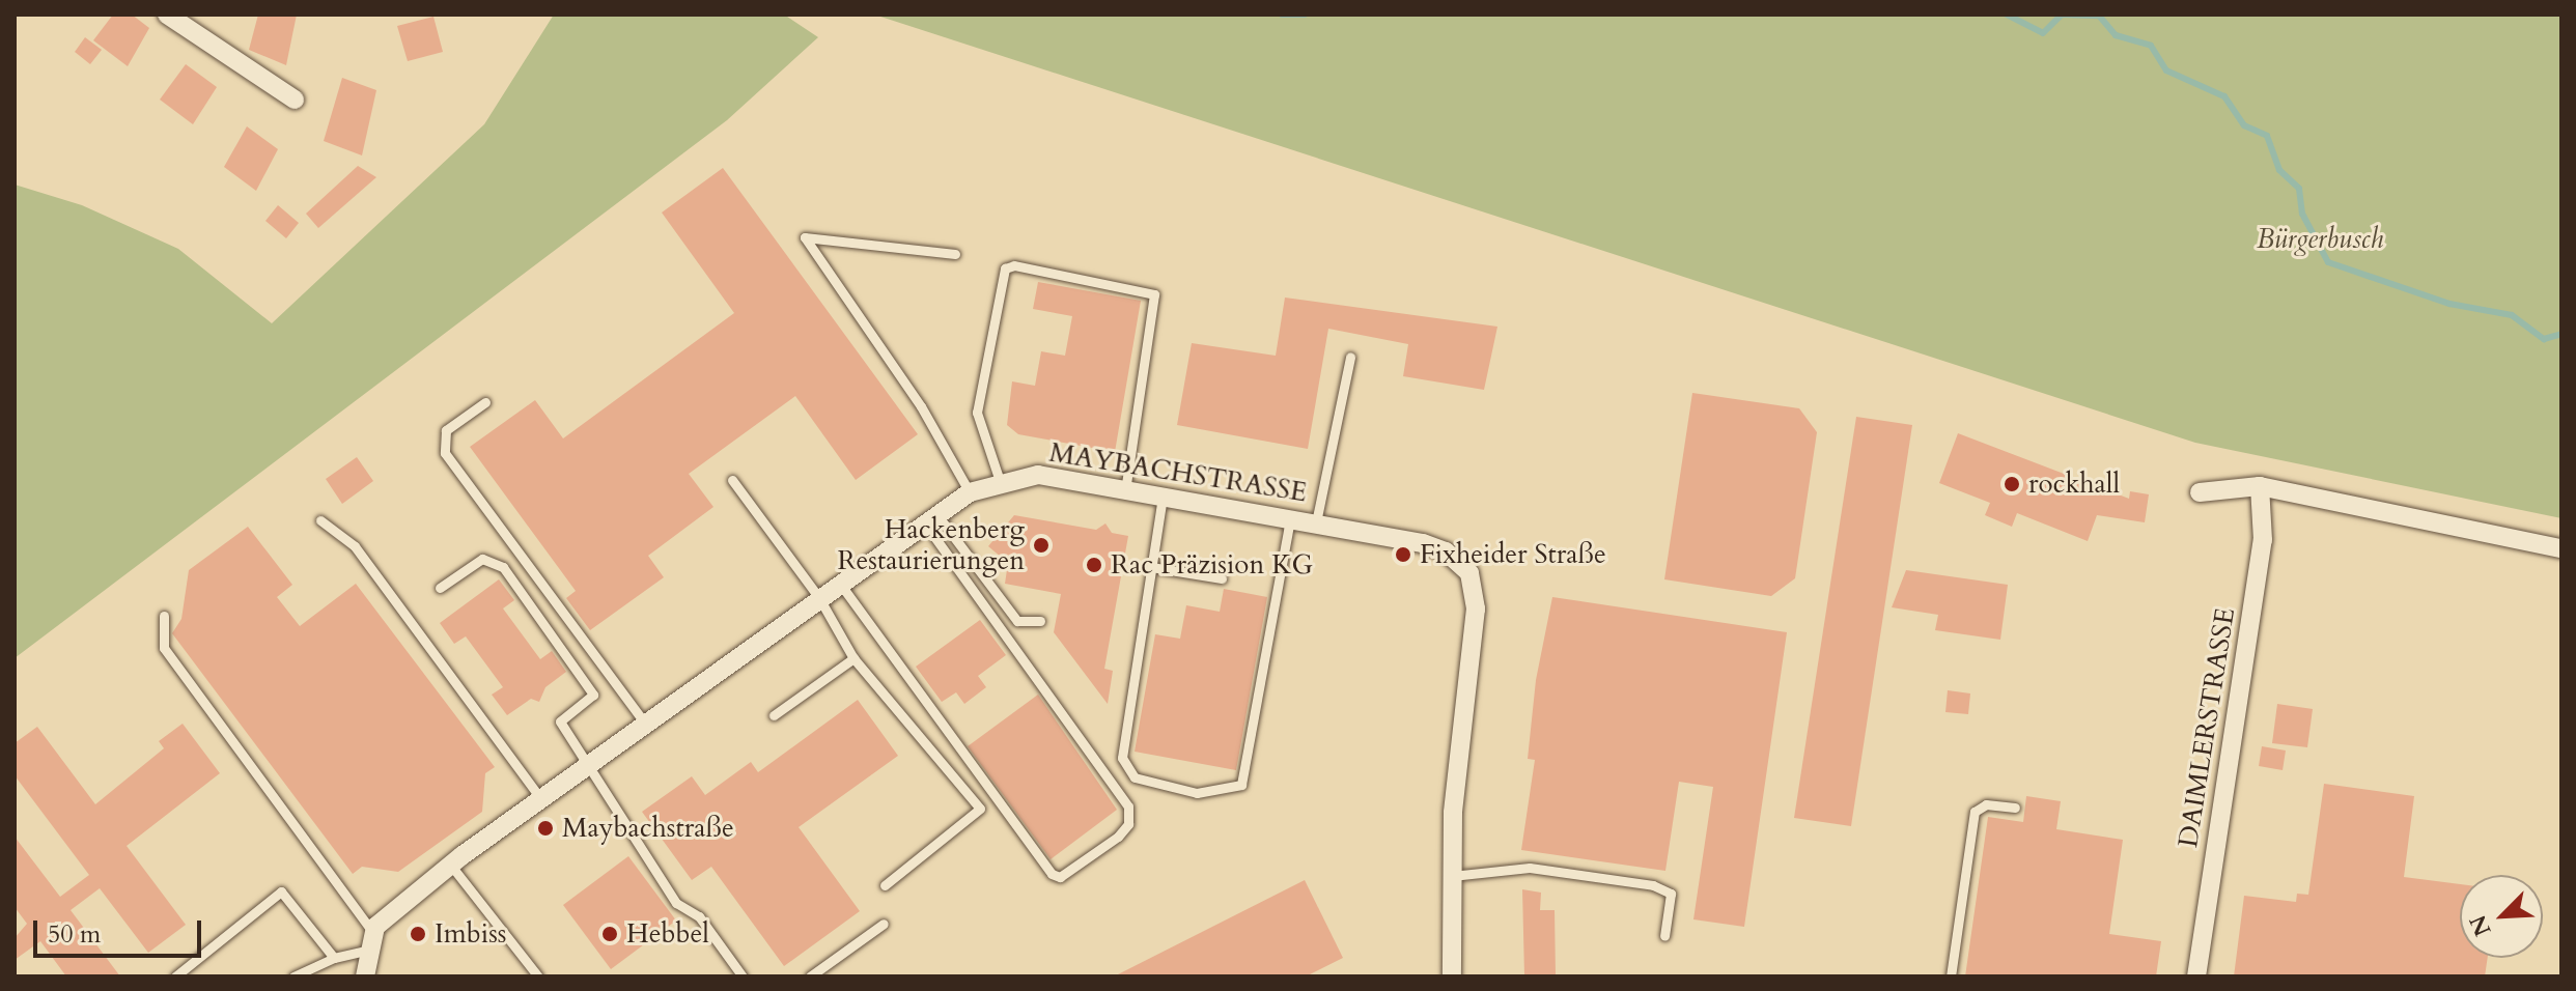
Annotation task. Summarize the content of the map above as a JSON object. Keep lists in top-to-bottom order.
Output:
{
  "streets": {
    "street": ["MAYBACHSTRASSE", "DAIMLERSTRASSE"]
  },
  "parks": ["Bürgerbusch"],
  "places": [
    "rockhall",
    "Hackenberg Restaurierungen",
    "Fixheider Straße",
    "Rac Präzision KG",
    "Maybachstraße",
    "Imbiss",
    "Hebbel"
  ],
  "scale_bar": "50 m",
  "north": "bottom left"
}
